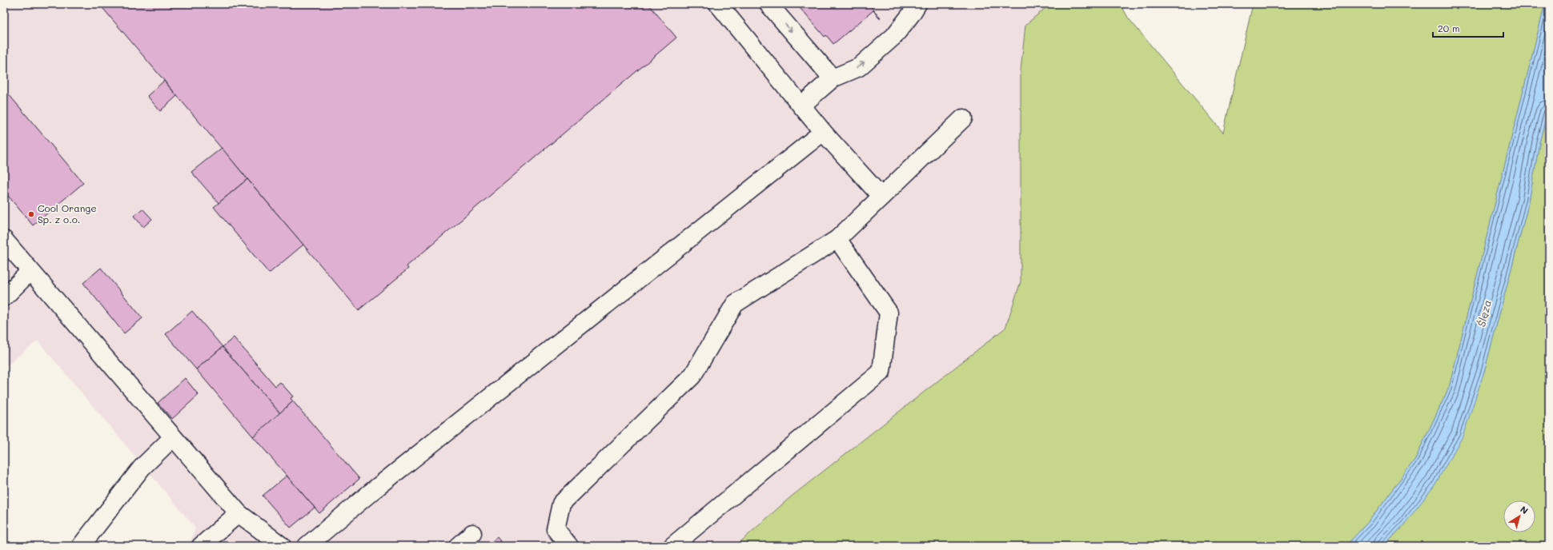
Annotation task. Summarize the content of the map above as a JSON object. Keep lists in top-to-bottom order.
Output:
{
  "water": ["Ślęza"],
  "places": ["Cool Orange Sp. z o.o."],
  "scale_bar": "20 m",
  "north": "top right"
}
